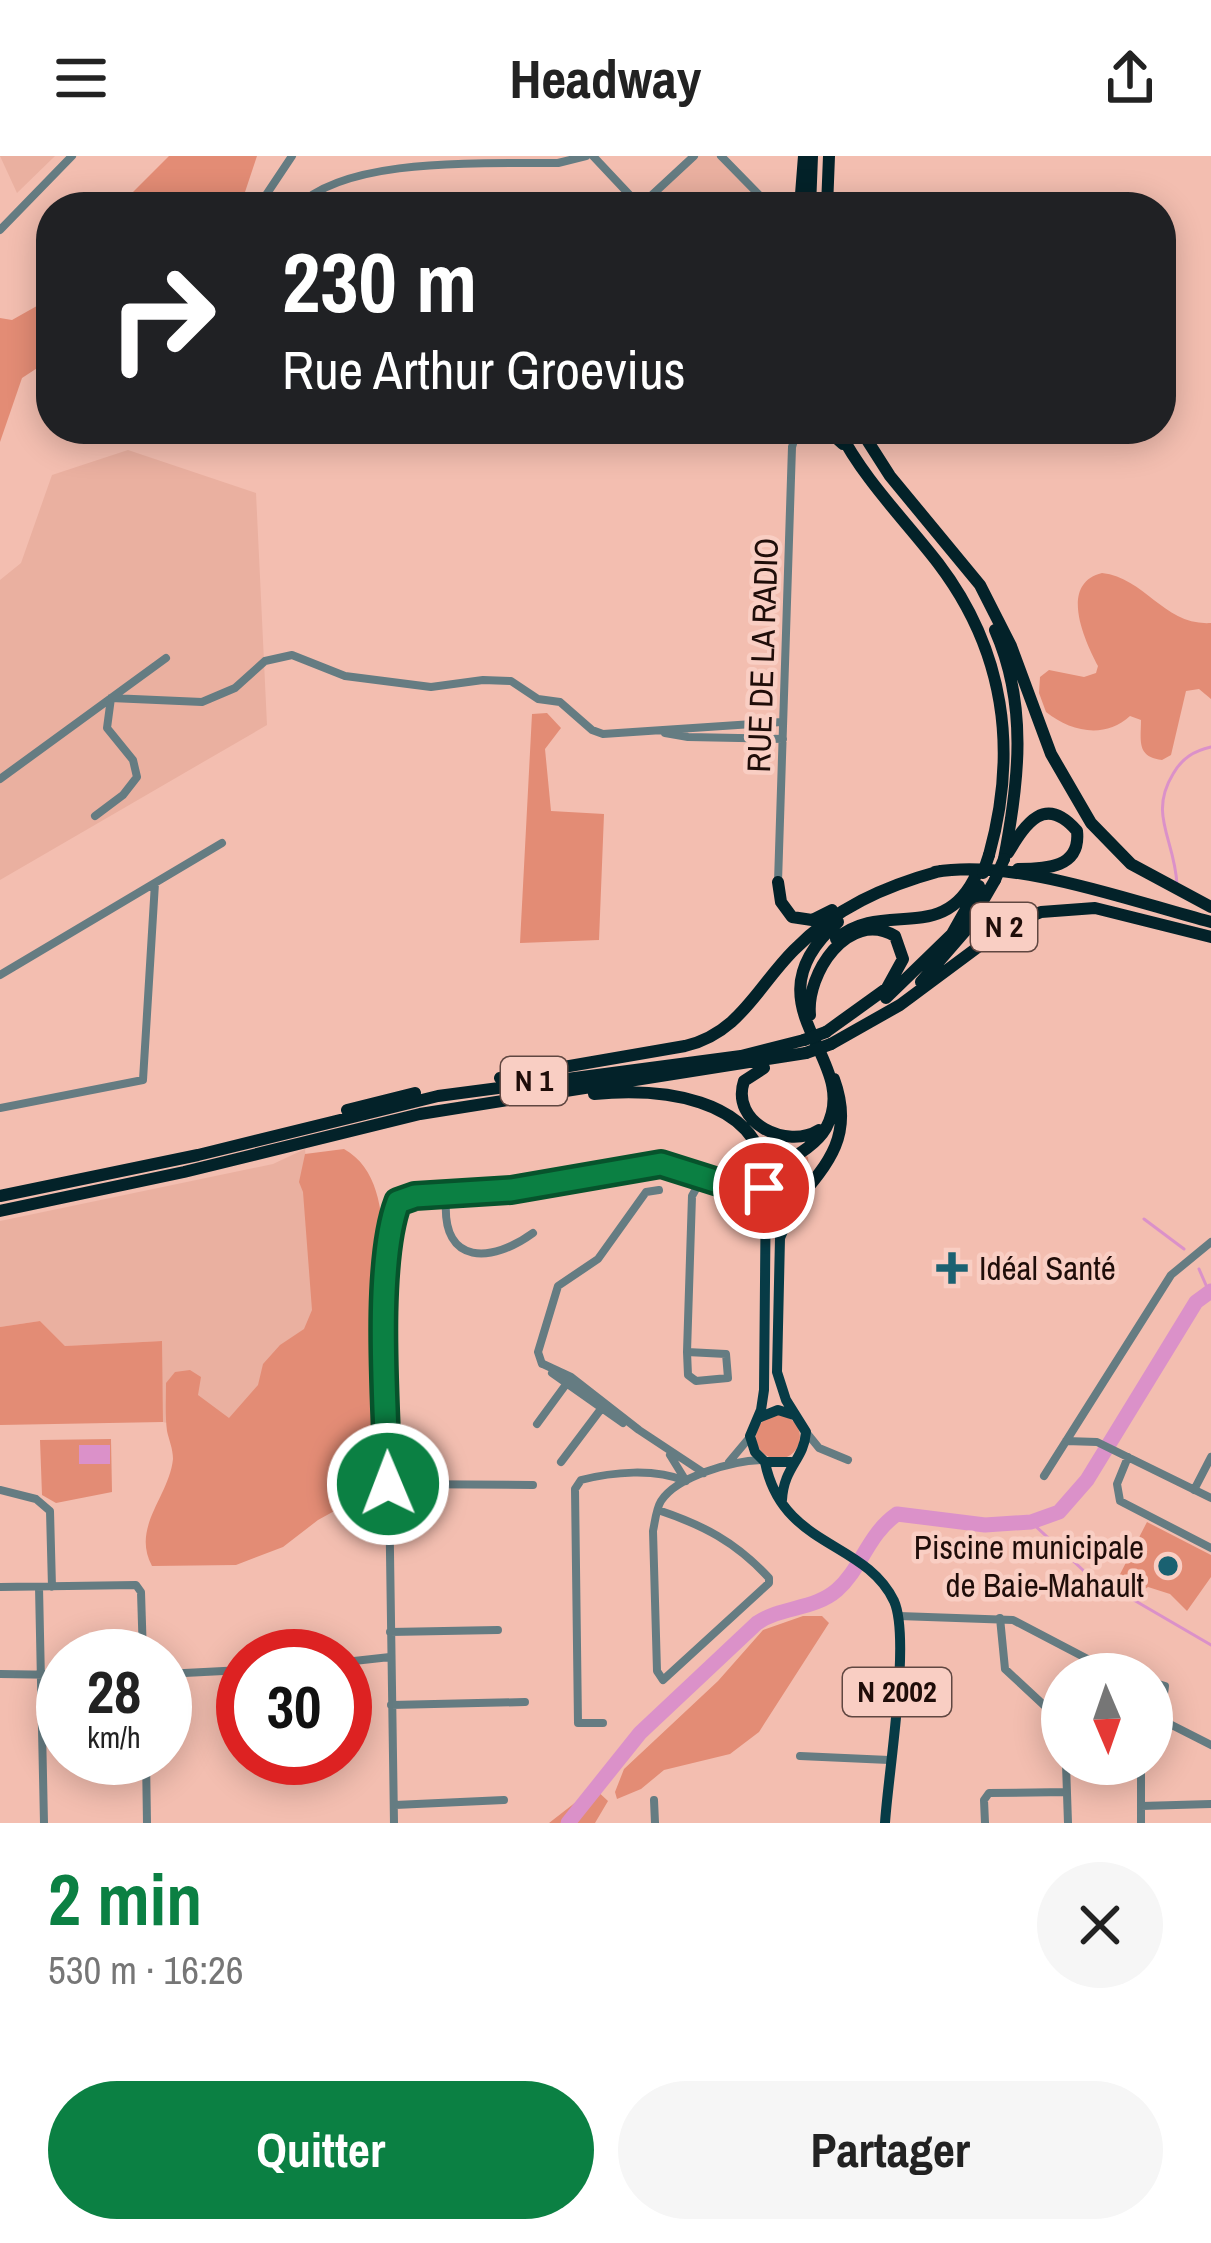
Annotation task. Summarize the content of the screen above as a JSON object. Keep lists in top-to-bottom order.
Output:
{
  "streets": {
    "highway": ["N 2", "N 1"],
    "main road": ["N 2002"],
    "street": ["RUE DE LA RADIO"]
  },
  "crossings": [
    ["N 2", "N 1"]
  ],
  "places": {
    "health": ["Idéal Santé"],
    "other": ["Piscine municipale de Baie-Mahault"]
  },
  "north": "bottom",
  "page": {
    "header": "Headway",
    "turn": ["230 m", "Rue Arthur Groevius"],
    "speed": "28 km/h",
    "limit": "30",
    "heading": ["2 min", "530 m · 16:26"],
    "buttons": ["Quitter", "Partager"]
  }
}
